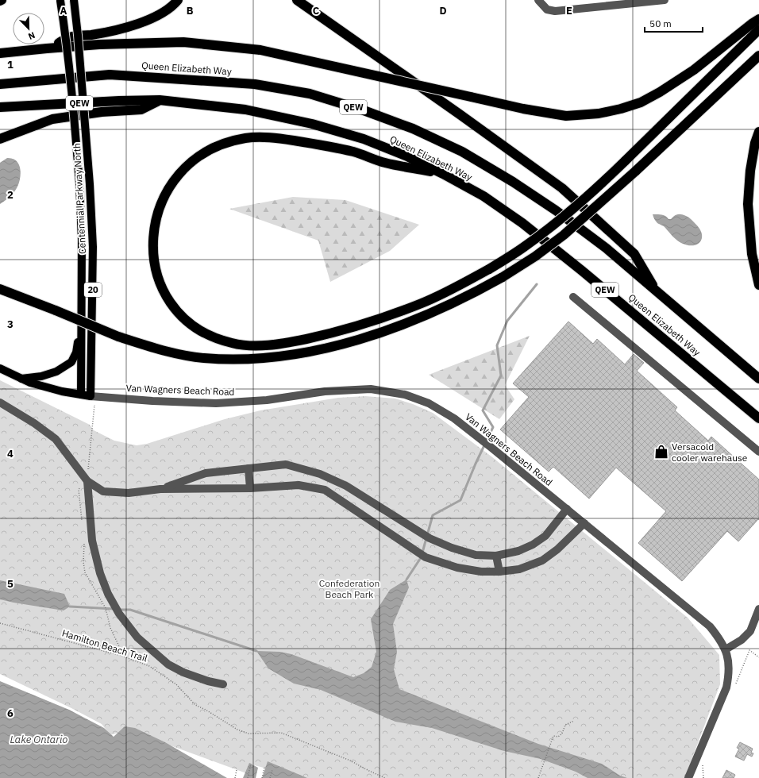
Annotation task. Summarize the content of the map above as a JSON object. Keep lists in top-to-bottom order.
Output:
{
  "streets": {
    "highway": ["Queen Elizabeth Way", "QEW"],
    "main road": ["Centennial Parkway North", "20"],
    "street": ["Van Wagners Beach Road"],
    "path": ["Hamilton Beach Trail"]
  },
  "crossings": [
    ["Centennial Parkway North", "Van Wagners Beach Road"]
  ],
  "water": ["Lake Ontario"],
  "parks": ["Confederation Beach Park"],
  "places": {
    "shop": ["Versacold cooler warehause"]
  },
  "scale_bar": "50 m",
  "north": "bottom right",
  "grid": {
    "columns": [
      "A",
      "B",
      "C",
      "D",
      "E"
    ],
    "rows": [
      "1",
      "2",
      "3",
      "4",
      "5",
      "6"
    ]
  }
}
